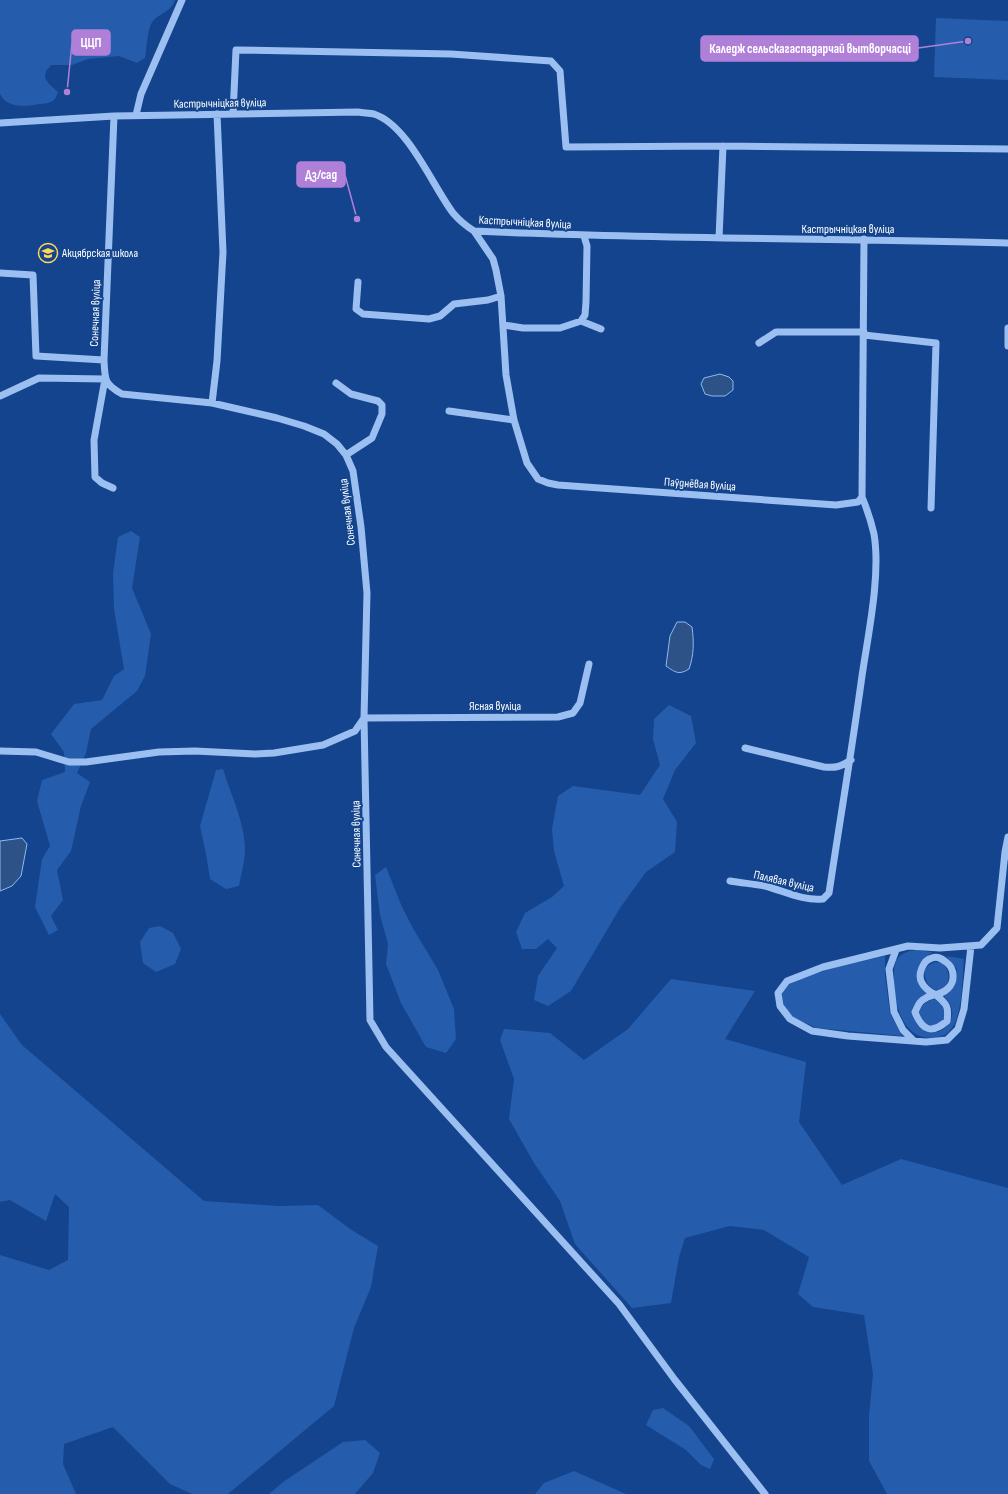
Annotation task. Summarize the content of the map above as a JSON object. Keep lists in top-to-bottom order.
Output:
{
  "streets": {
    "street": [
      "Кастрычніцкая вуліца",
      "Сонечная вуліца",
      "Паўднёвая вуліца",
      "Ясная вуліца",
      "Палявая вуліца"
    ]
  },
  "crossings": [
    ["Кастрычніцкая вуліца", "Сонечная вуліца"],
    ["Кастрычніцкая вуліца", "Паўднёвая вуліца"],
    ["Сонечная вуліца", "Ясная вуліца"]
  ],
  "places": {
    "other": ["Каледж сельскагаспадарчай вытворчасці", "ЦЦП", "Дз/сад"],
    "school or university": ["Акцябрская школа"]
  }
}
